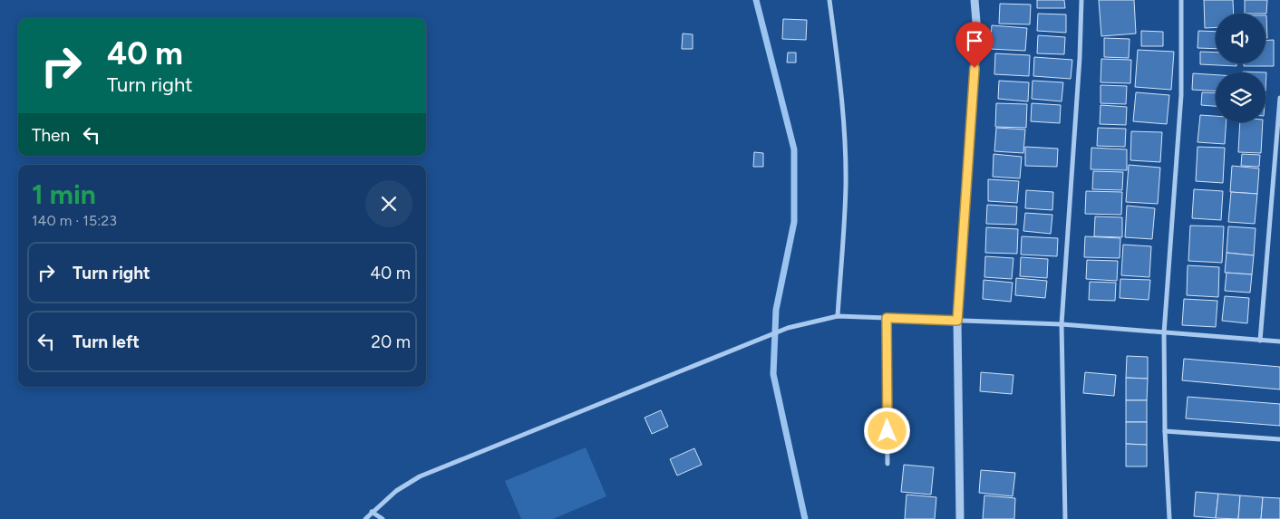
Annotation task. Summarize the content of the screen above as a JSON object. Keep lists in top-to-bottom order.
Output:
{
  "page": {
    "turn": ["40 m", "Turn right"],
    "then": "Then",
    "heading": ["1 min", "140 m · 15:23"],
    "list": [
      {
        "name": "Turn right",
        "value": "40 m"
      },
      {
        "name": "Turn left",
        "value": "20 m"
      }
    ]
  }
}
